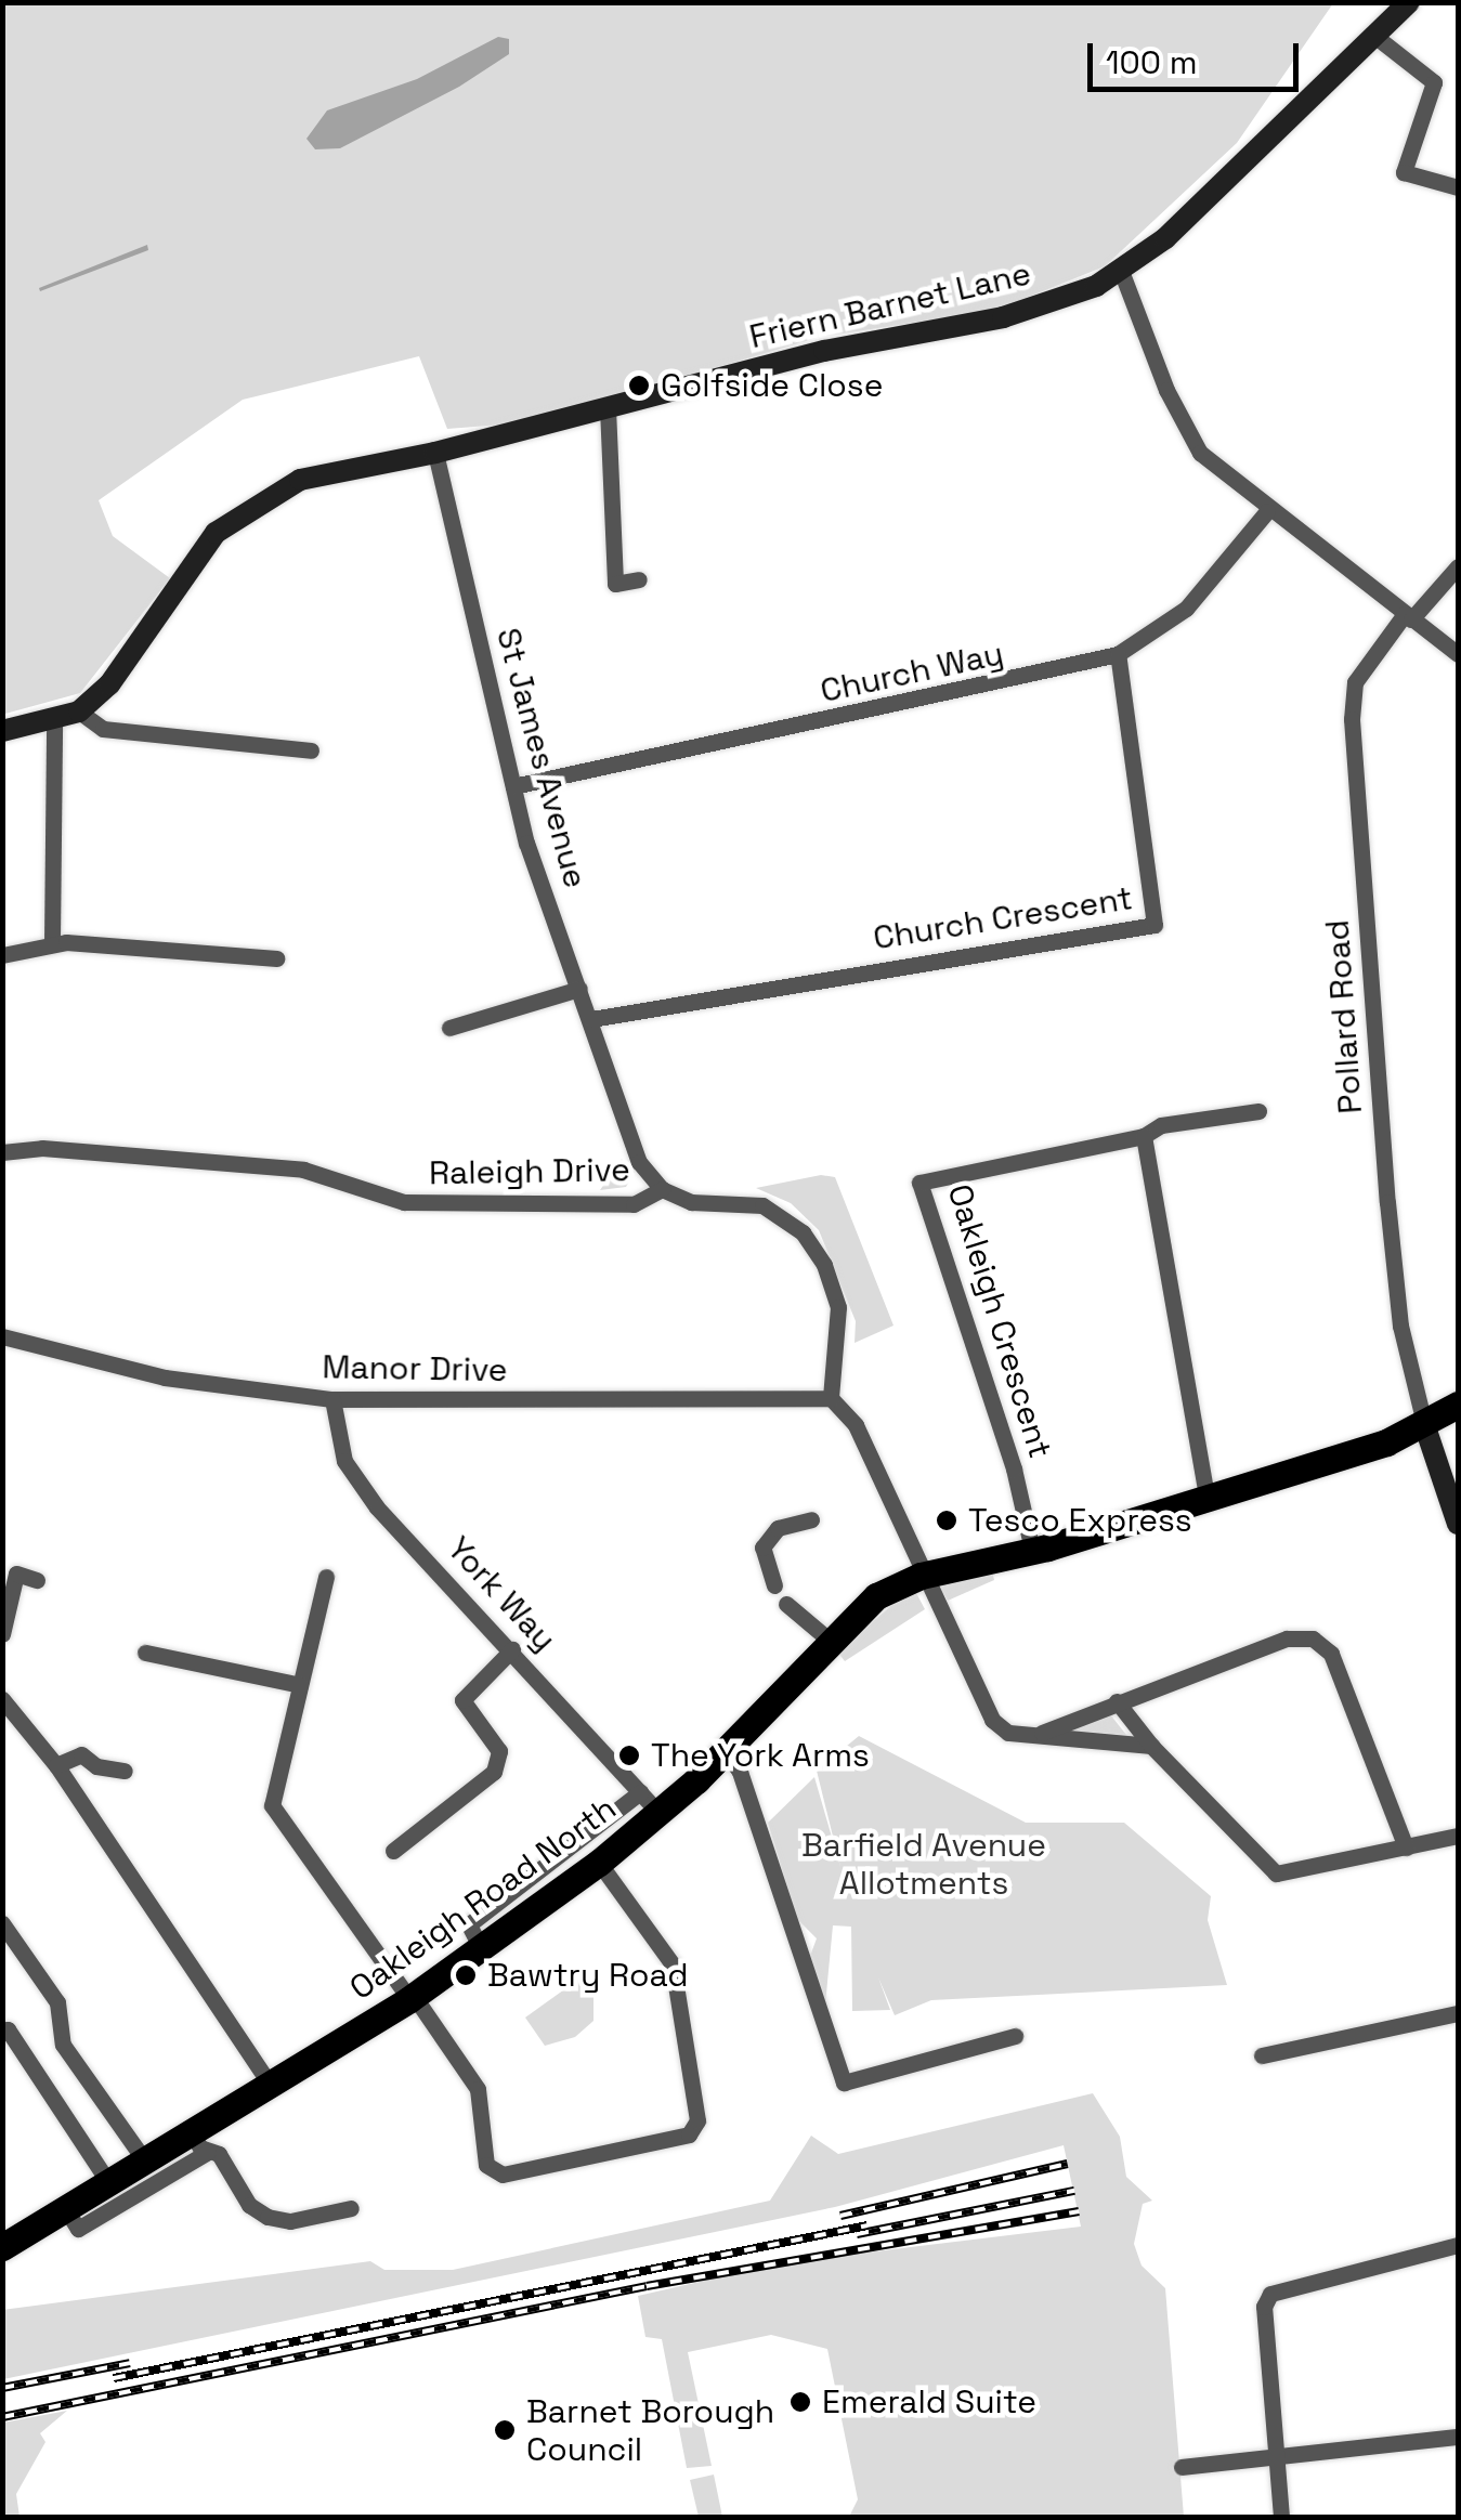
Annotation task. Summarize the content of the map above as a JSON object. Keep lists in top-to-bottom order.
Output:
{
  "streets": {
    "main road": ["Friern Barnet Lane", "Oakleigh Road North"],
    "street": [
      "Church Way",
      "St James Avenue",
      "Church Crescent",
      "Pollard Road",
      "Raleigh Drive",
      "Oakleigh Crescent",
      "Manor Drive",
      "York Way"
    ]
  },
  "crossings": [
    ["Friern Barnet Lane", "St James Avenue"],
    ["Church Way", "St James Avenue"],
    ["Church Way", "Church Crescent"],
    ["St James Avenue", "Church Crescent"],
    ["St James Avenue", "Raleigh Drive"],
    ["Pollard Road", "Oakleigh Road North"],
    ["Raleigh Drive", "Manor Drive"],
    ["Oakleigh Crescent", "Oakleigh Road North"],
    ["Manor Drive", "York Way"],
    ["York Way", "Oakleigh Road North"]
  ],
  "parks": ["Barfield Avenue Allotments"],
  "places": [
    "Golfside Close",
    "Tesco Express",
    "The York Arms",
    "Bawtry Road",
    "Emerald Suite",
    "Barnet Borough Council"
  ],
  "scale_bar": "100 m"
}
